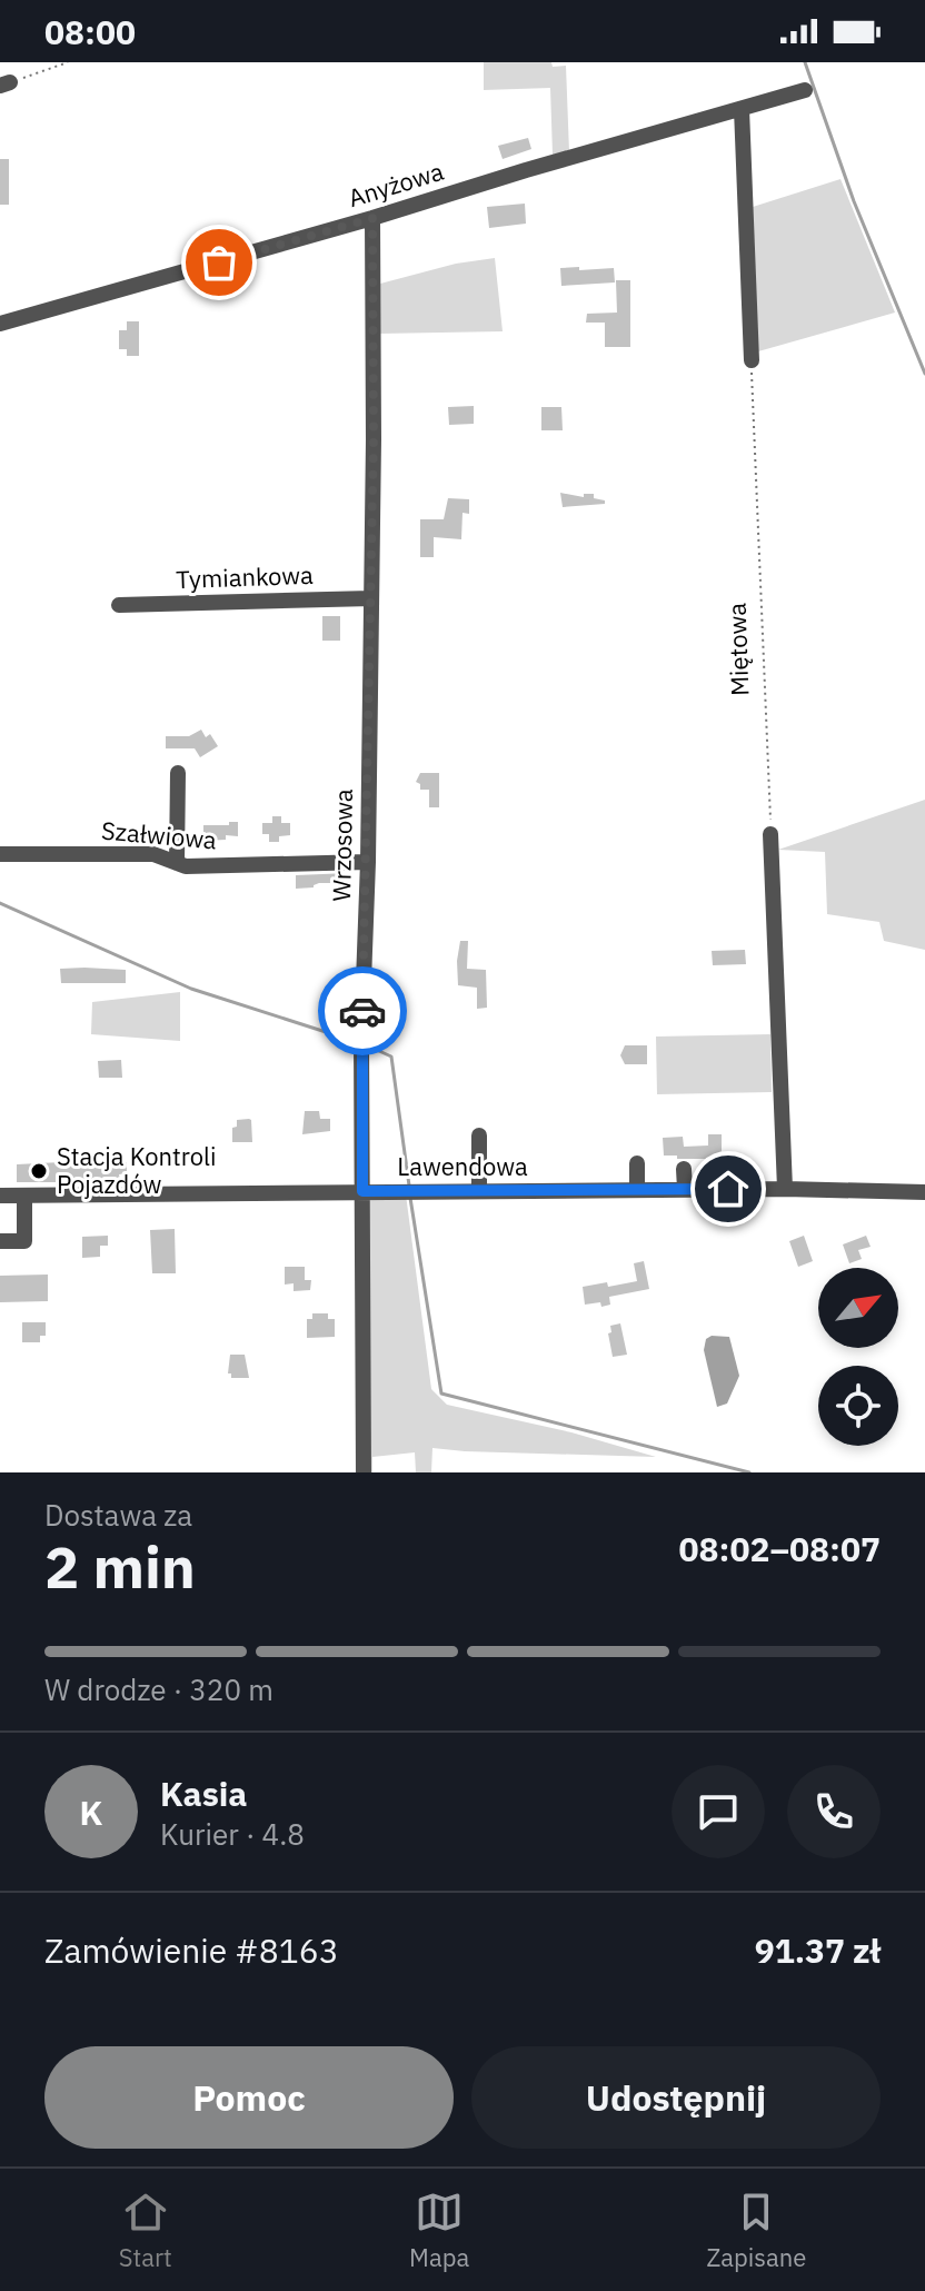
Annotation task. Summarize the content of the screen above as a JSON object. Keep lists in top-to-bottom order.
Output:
{
  "streets": {
    "street": [
      "Anyżowa",
      "Tymiankowa",
      "Szałwiowa",
      "Wrzosowa",
      "Lawendowa"
    ],
    "path": ["Miętowa"]
  },
  "crossings": [
    ["Anyżowa", "Wrzosowa"],
    ["Tymiankowa", "Wrzosowa"],
    ["Szałwiowa", "Wrzosowa"],
    ["Wrzosowa", "Lawendowa"]
  ],
  "places": ["Stacja Kontroli Pojazdów"],
  "north": "top right",
  "page": {
    "status": "08:00",
    "heading": ["2 min", "Dostawa za", "08:02–08:07"],
    "panel": [
      "Kasia",
      "Kurier · 4.8",
      "Zamówienie #8163",
      "91.37 zł"
    ],
    "bar": "W drodze · 320 m",
    "round": "K",
    "buttons": ["Pomoc", "Udostępnij"],
    "tabs": ["Start", "Mapa", "Zapisane"]
  }
}
